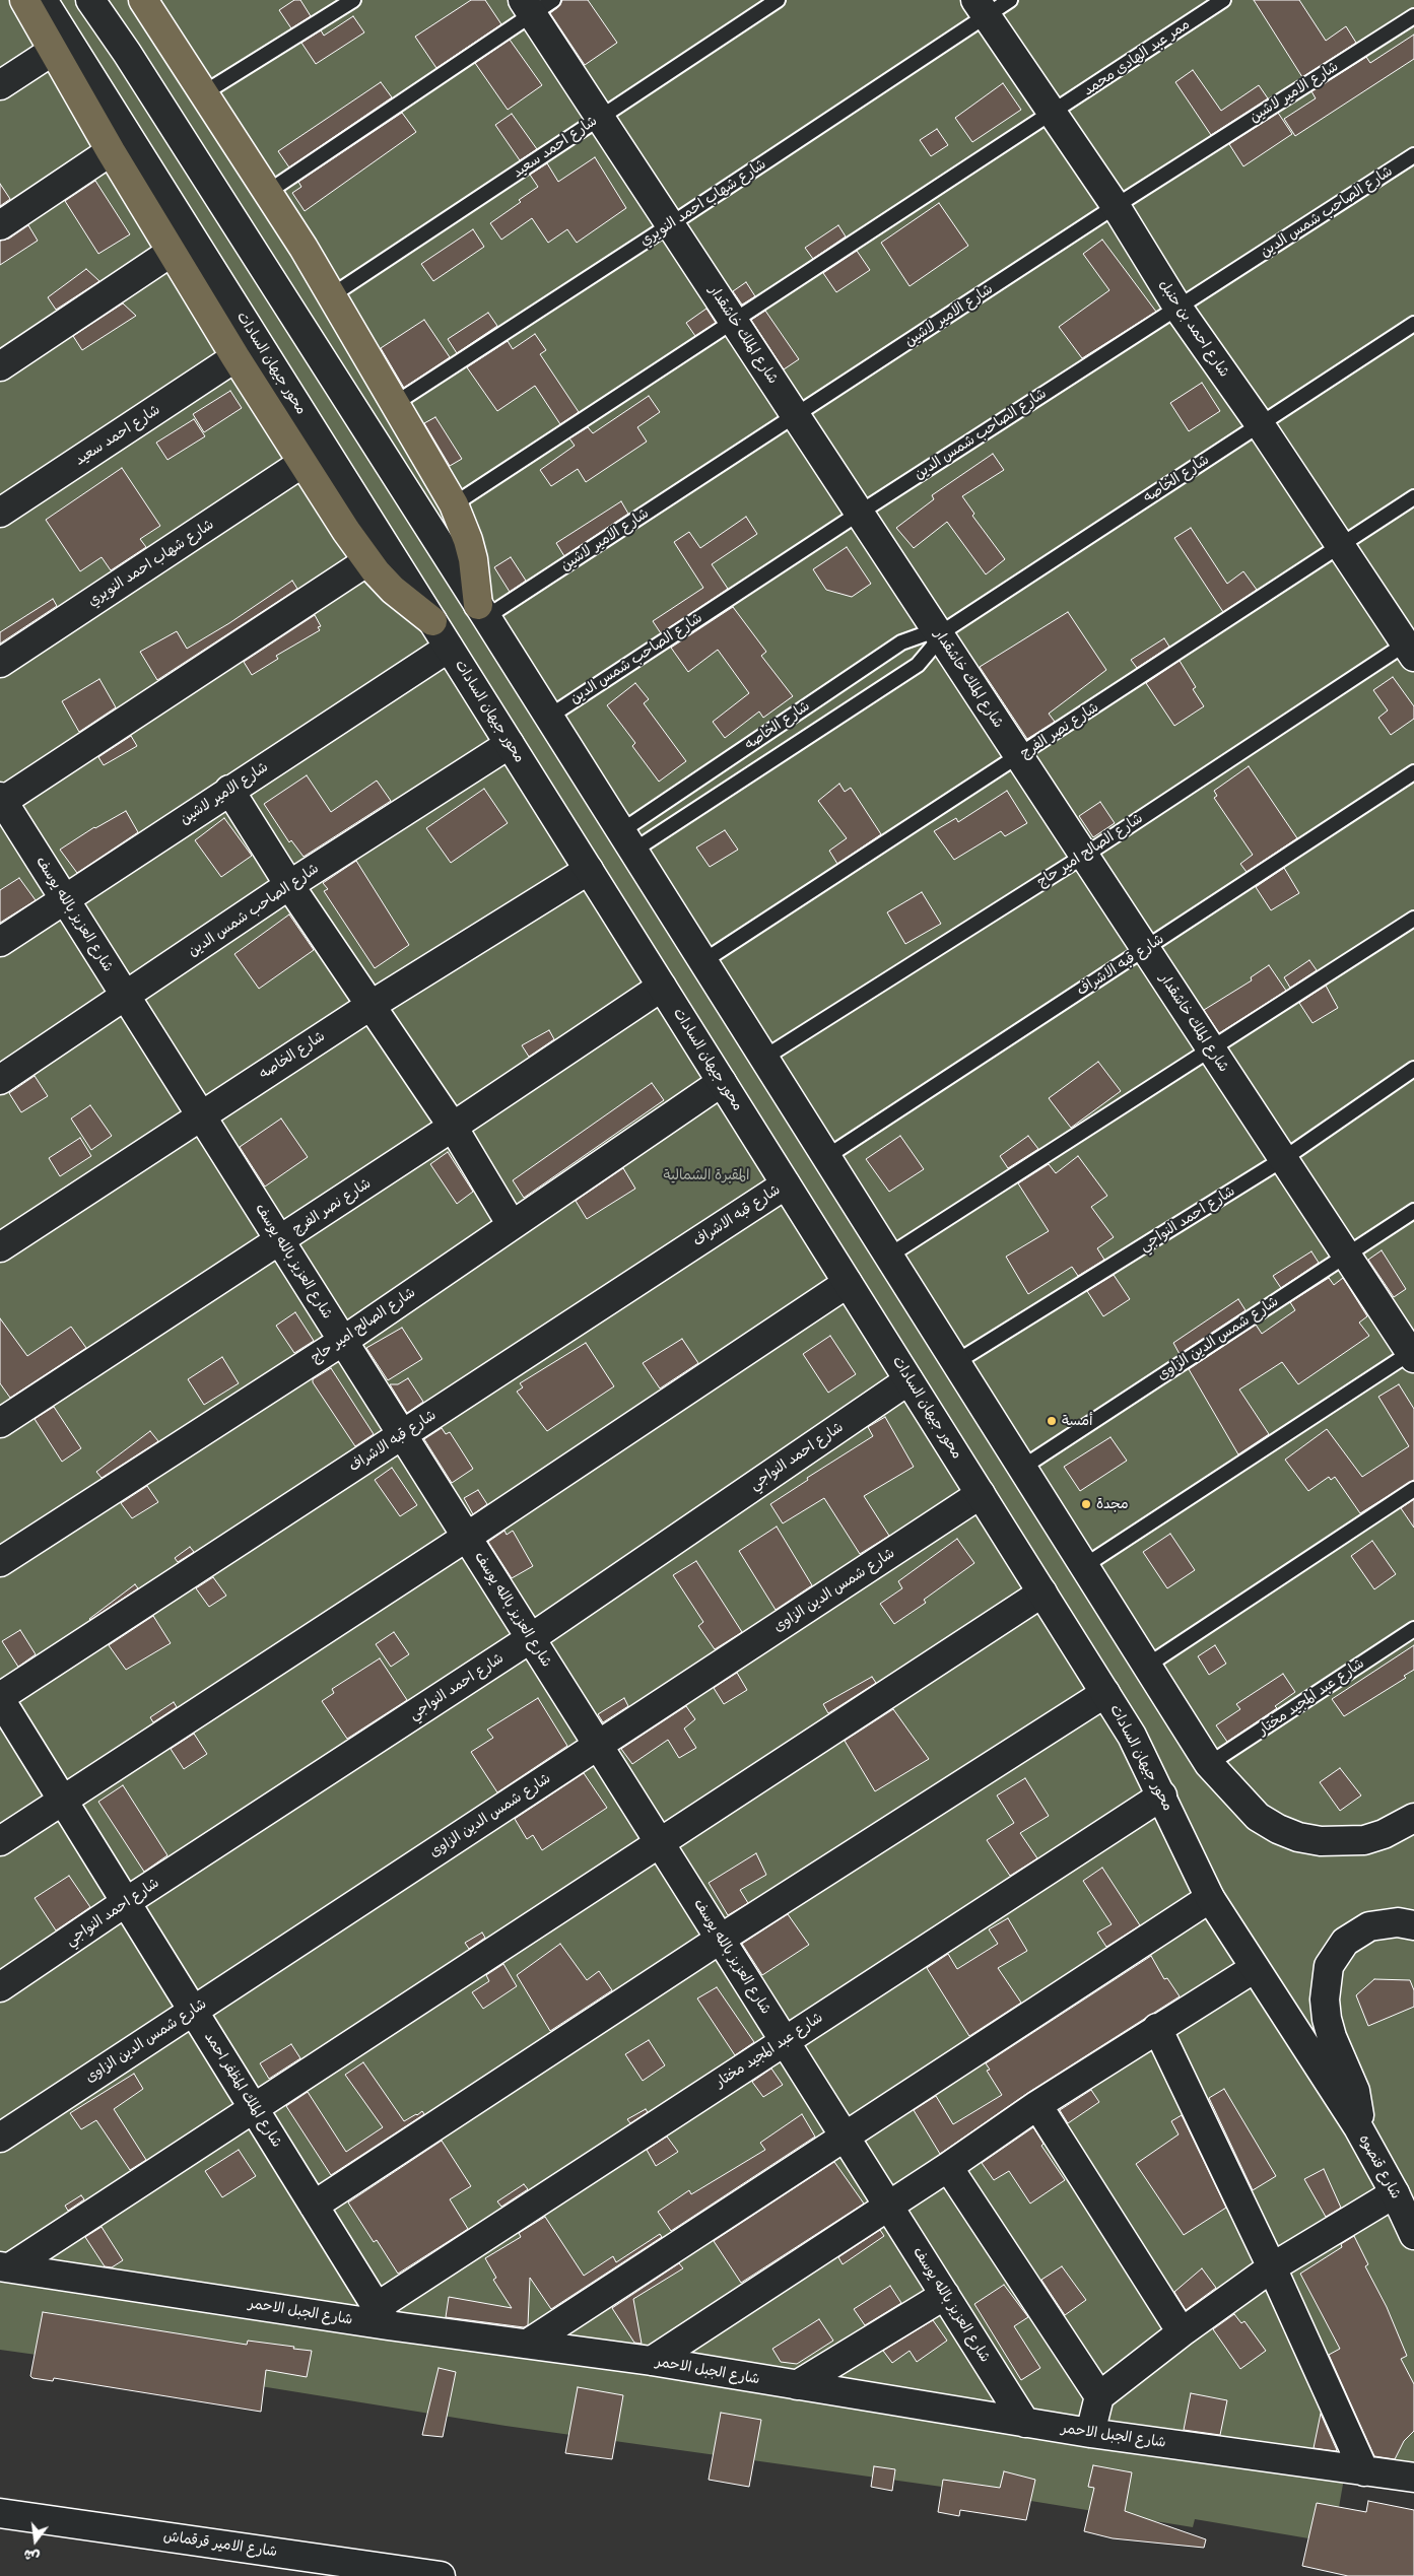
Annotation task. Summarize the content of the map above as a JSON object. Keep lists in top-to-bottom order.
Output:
{
  "streets": {
    "street": [
      "شارع الامير لاشين",
      "شارع احمد سعيد",
      "شارع شهاب احمد النويري",
      "شارع الصاحب شمس الدين",
      "شارع احمد بن حنبل",
      "شارع الملك خاشقدار",
      "محور جيهان السادات",
      "شارع الخاصه",
      "شارع نصر الفرج",
      "شارع الصالح امير حاج",
      "شارع العزيز بالله يوسف",
      "شارع قبه الاشراف",
      "شارع احمد النواجي",
      "شارع شمس الدين الزاوى",
      "شارع عبد المجيد مختار",
      "شارع الملك المظفر احمد",
      "شارع قنصوه",
      "شارع الجبل الاحمر",
      "شارع الامير قرقماش"
    ],
    "lane": ["ممر عبد الهادى محمد"]
  },
  "crossings": [
    ["ممر عبد الهادى محمد", "شارع احمد بن حنبل"],
    ["ممر عبد الهادى محمد", "شارع الملك خاشقدار"],
    ["شارع الامير لاشين", "شارع احمد بن حنبل"],
    ["شارع الامير لاشين", "شارع الملك خاشقدار"],
    ["شارع الامير لاشين", "محور جيهان السادات"],
    ["شارع الامير لاشين", "شارع العزيز بالله يوسف"],
    ["شارع احمد سعيد", "شارع الملك خاشقدار"],
    ["شارع شهاب احمد النويري", "شارع احمد بن حنبل"],
    ["شارع شهاب احمد النويري", "شارع الملك خاشقدار"],
    ["شارع الصاحب شمس الدين", "شارع احمد بن حنبل"],
    ["شارع الصاحب شمس الدين", "شارع الملك خاشقدار"],
    ["شارع الصاحب شمس الدين", "محور جيهان السادات"],
    ["شارع الصاحب شمس الدين", "شارع العزيز بالله يوسف"],
    ["شارع احمد بن حنبل", "شارع الخاصه"],
    ["شارع احمد بن حنبل", "شارع نصر الفرج"],
    ["شارع احمد بن حنبل", "شارع الصالح امير حاج"],
    ["شارع الملك خاشقدار", "شارع الخاصه"],
    ["شارع الملك خاشقدار", "شارع نصر الفرج"],
    ["شارع الملك خاشقدار", "شارع الصالح امير حاج"],
    ["شارع الملك خاشقدار", "شارع قبه الاشراف"],
    ["شارع الملك خاشقدار", "شارع احمد النواجي"],
    ["شارع الملك خاشقدار", "شارع شمس الدين الزاوى"],
    ["محور جيهان السادات", "شارع الخاصه"],
    ["محور جيهان السادات", "شارع نصر الفرج"],
    ["محور جيهان السادات", "شارع الصالح امير حاج"],
    ["محور جيهان السادات", "شارع قبه الاشراف"],
    ["محور جيهان السادات", "شارع احمد النواجي"],
    ["محور جيهان السادات", "شارع شمس الدين الزاوى"],
    ["محور جيهان السادات", "شارع عبد المجيد مختار"],
    ["محور جيهان السادات", "شارع قنصوه"],
    ["شارع الخاصه", "شارع العزيز بالله يوسف"],
    ["شارع نصر الفرج", "شارع العزيز بالله يوسف"],
    ["شارع الصالح امير حاج", "شارع العزيز بالله يوسف"],
    ["شارع العزيز بالله يوسف", "شارع قبه الاشراف"],
    ["شارع العزيز بالله يوسف", "شارع احمد النواجي"],
    ["شارع العزيز بالله يوسف", "شارع شمس الدين الزاوى"],
    ["شارع العزيز بالله يوسف", "شارع عبد المجيد مختار"],
    ["شارع العزيز بالله يوسف", "شارع الجبل الاحمر"],
    ["شارع قبه الاشراف", "شارع الملك المظفر احمد"],
    ["شارع احمد النواجي", "شارع الملك المظفر احمد"],
    ["شارع شمس الدين الزاوى", "شارع الملك المظفر احمد"],
    ["شارع عبد المجيد مختار", "شارع الملك المظفر احمد"],
    ["شارع عبد المجيد مختار", "شارع الجبل الاحمر"],
    ["شارع الملك المظفر احمد", "شارع الجبل الاحمر"]
  ],
  "parks": ["المقبرة الشمالية"],
  "places": ["أمسة", "مجدة"],
  "north": "bottom"
}
